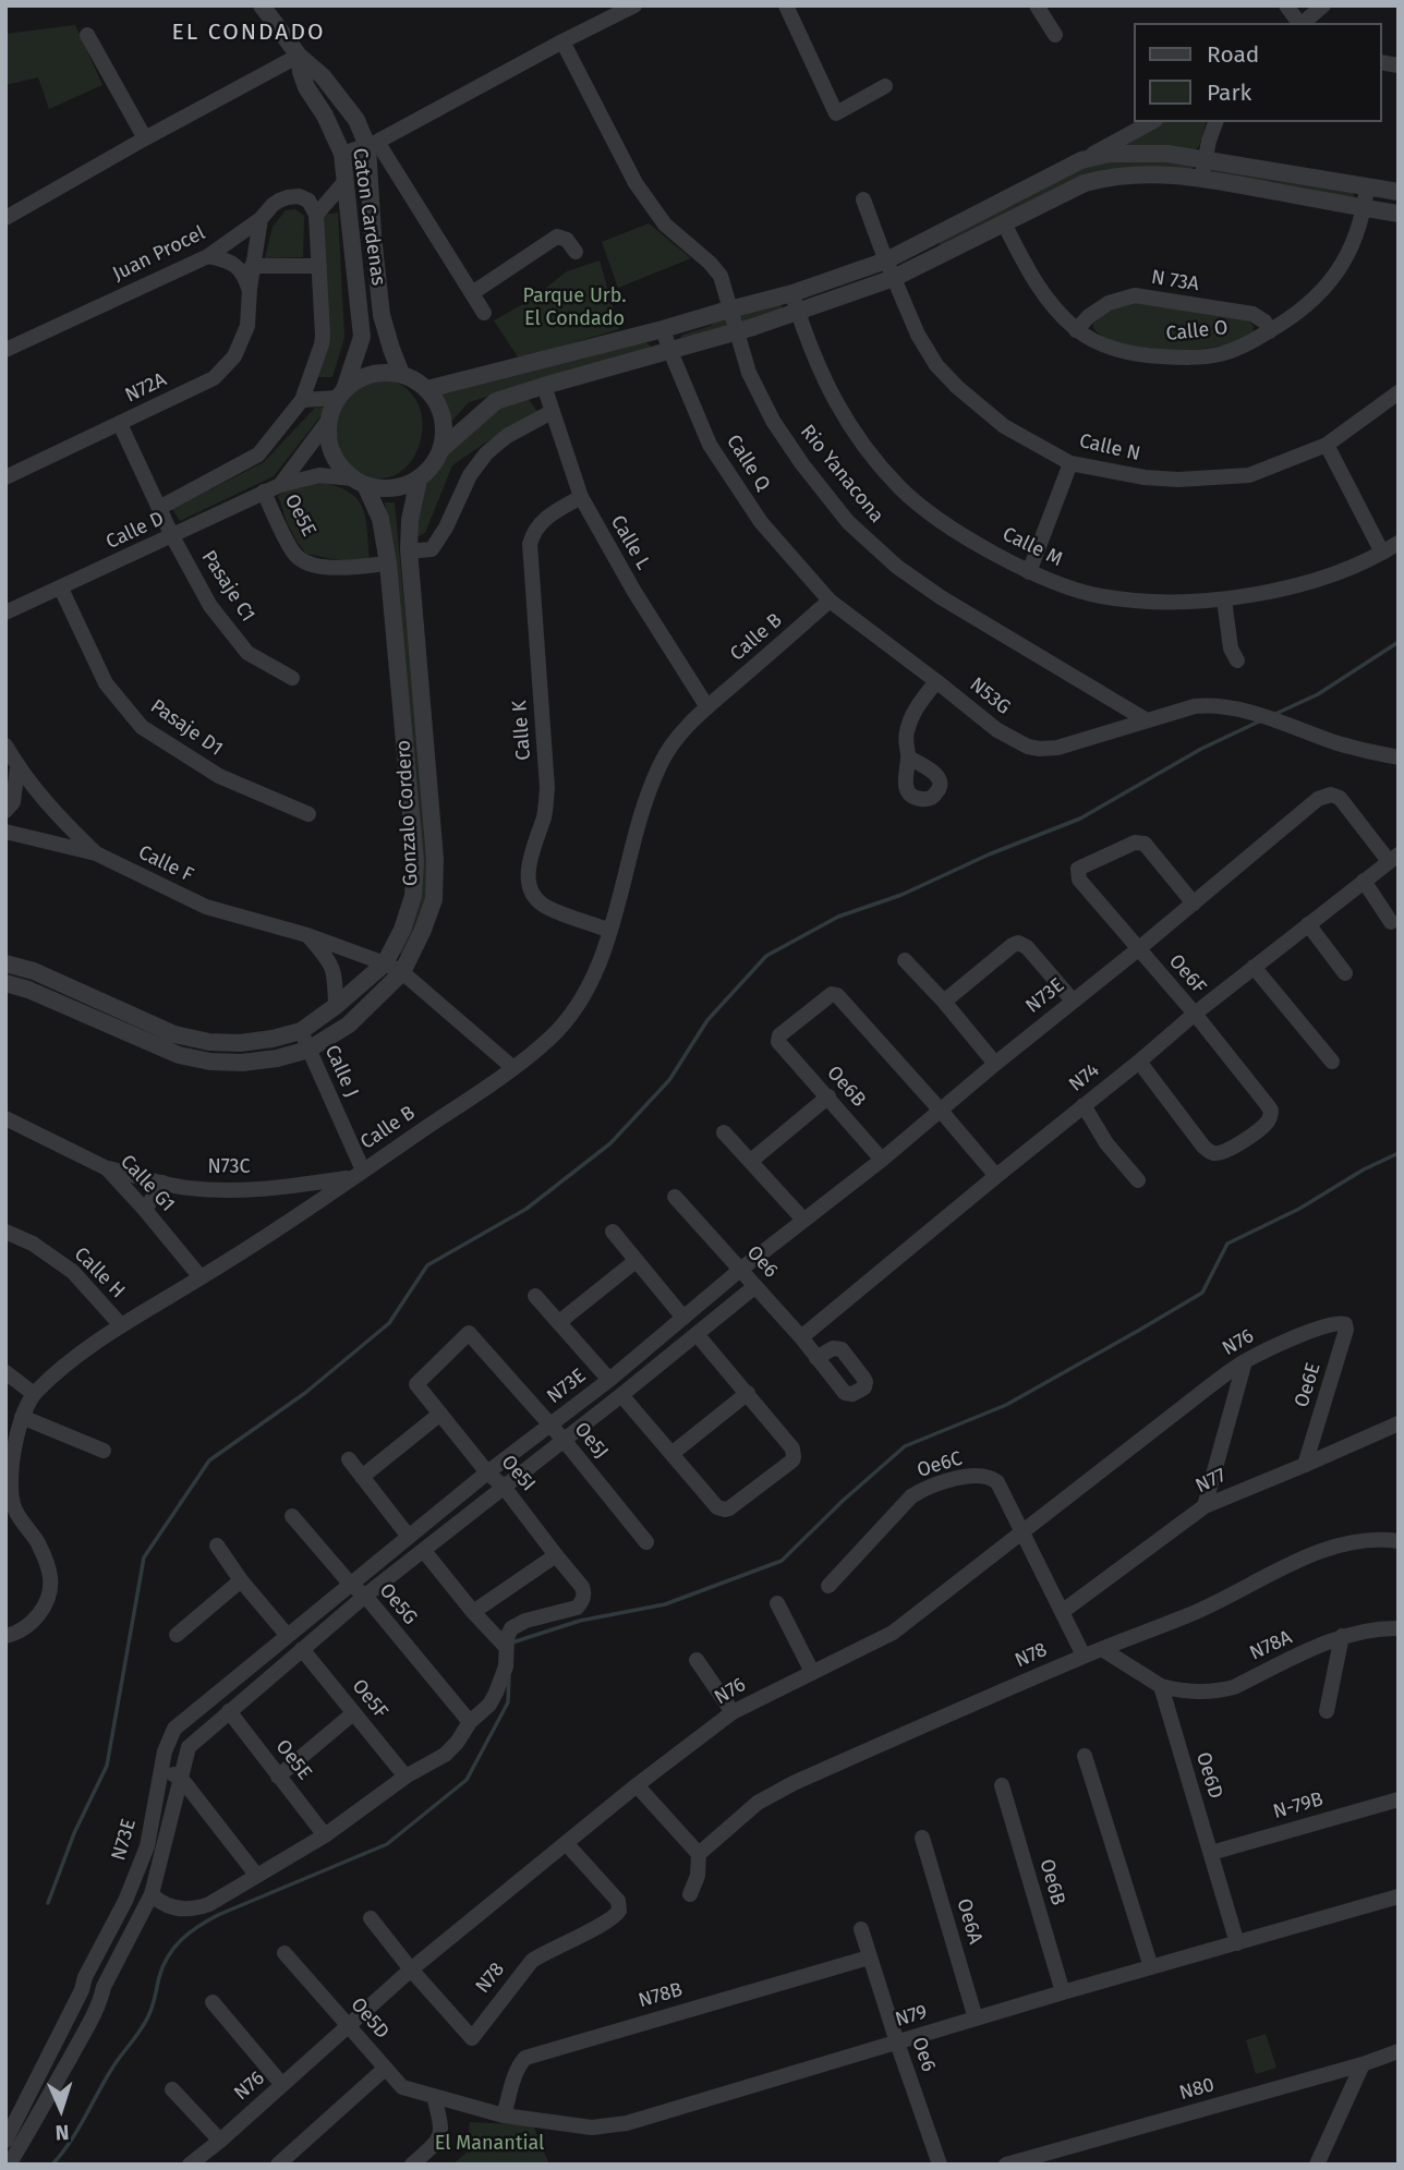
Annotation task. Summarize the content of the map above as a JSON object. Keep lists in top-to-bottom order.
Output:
{
  "streets": {
    "street": [
      "Caton Cardenas",
      "Juan Procel",
      "N 73A",
      "Calle O",
      "N72A",
      "Calle N",
      "Calle Q",
      "Rio Yanacona",
      "Oe5E",
      "Calle D",
      "Calle L",
      "Calle M",
      "Pasaje C1",
      "Calle B",
      "N53G",
      "Pasaje D1",
      "Calle K",
      "Gonzalo Cordero",
      "Calle F",
      "Oe6F",
      "N73E",
      "Calle J",
      "N74",
      "Oe6B",
      "N73C",
      "Calle G1",
      "Oe6",
      "Calle H",
      "N76",
      "Oe6E",
      "Oe5J",
      "Oe6C",
      "Oe5I",
      "N77",
      "Oe5G",
      "N78A",
      "N78",
      "Oe5F",
      "Oe6D",
      "N-79B",
      "Oe6A",
      "N78B",
      "N79",
      "Oe5D",
      "N80"
    ]
  },
  "crossings": [
    ["Caton Cardenas", "Calle D"],
    ["Caton Cardenas", "Gonzalo Cordero"],
    ["Juan Procel", "N72A"],
    ["N 73A", "Calle O"],
    ["Calle Q", "Calle B"],
    ["Calle Q", "N53G"],
    ["Rio Yanacona", "N53G"],
    ["Oe5E", "Calle D"],
    ["Oe5E", "Gonzalo Cordero"],
    ["Oe5E", "N73E"],
    ["Calle D", "Pasaje C1"],
    ["Calle D", "Pasaje D1"],
    ["Calle D", "Gonzalo Cordero"],
    ["Calle L", "Calle B"],
    ["Calle L", "Calle K"],
    ["Calle B", "N53G"],
    ["Calle B", "Calle K"],
    ["Calle B", "Calle F"],
    ["Calle B", "Calle J"],
    ["Calle B", "N73C"],
    ["Calle B", "Calle G1"],
    ["Calle B", "Calle H"],
    ["Gonzalo Cordero", "Calle F"],
    ["Gonzalo Cordero", "Calle J"],
    ["Oe6F", "N73E"],
    ["Oe6F", "N74"],
    ["N73E", "N74"],
    ["N73E", "Oe6B"],
    ["N73E", "Oe6"],
    ["N73E", "Oe5J"],
    ["N73E", "Oe5I"],
    ["N73E", "Oe5G"],
    ["N73E", "Oe5F"],
    ["Calle J", "N73C"],
    ["N74", "Oe6"],
    ["Oe6B", "N79"],
    ["N73C", "Calle G1"],
    ["Oe6", "N78B"],
    ["Oe6", "N79"],
    ["N76", "Oe6E"],
    ["N76", "Oe6C"],
    ["N76", "N78"],
    ["N76", "Oe5D"],
    ["Oe6E", "N77"],
    ["Oe5J", "Oe5I"],
    ["Oe6C", "N77"],
    ["Oe6C", "N78"],
    ["N78A", "Oe6D"],
    ["Oe6D", "N-79B"],
    ["Oe6D", "N79"],
    ["Oe6A", "N79"],
    ["N78B", "N79"],
    ["N79", "Oe5D"]
  ],
  "districts": ["EL CONDADO"],
  "parks": ["Parque Urb. El Condado", "El Manantial"],
  "legend": ["Road", "Park"],
  "north": "bottom"
}
